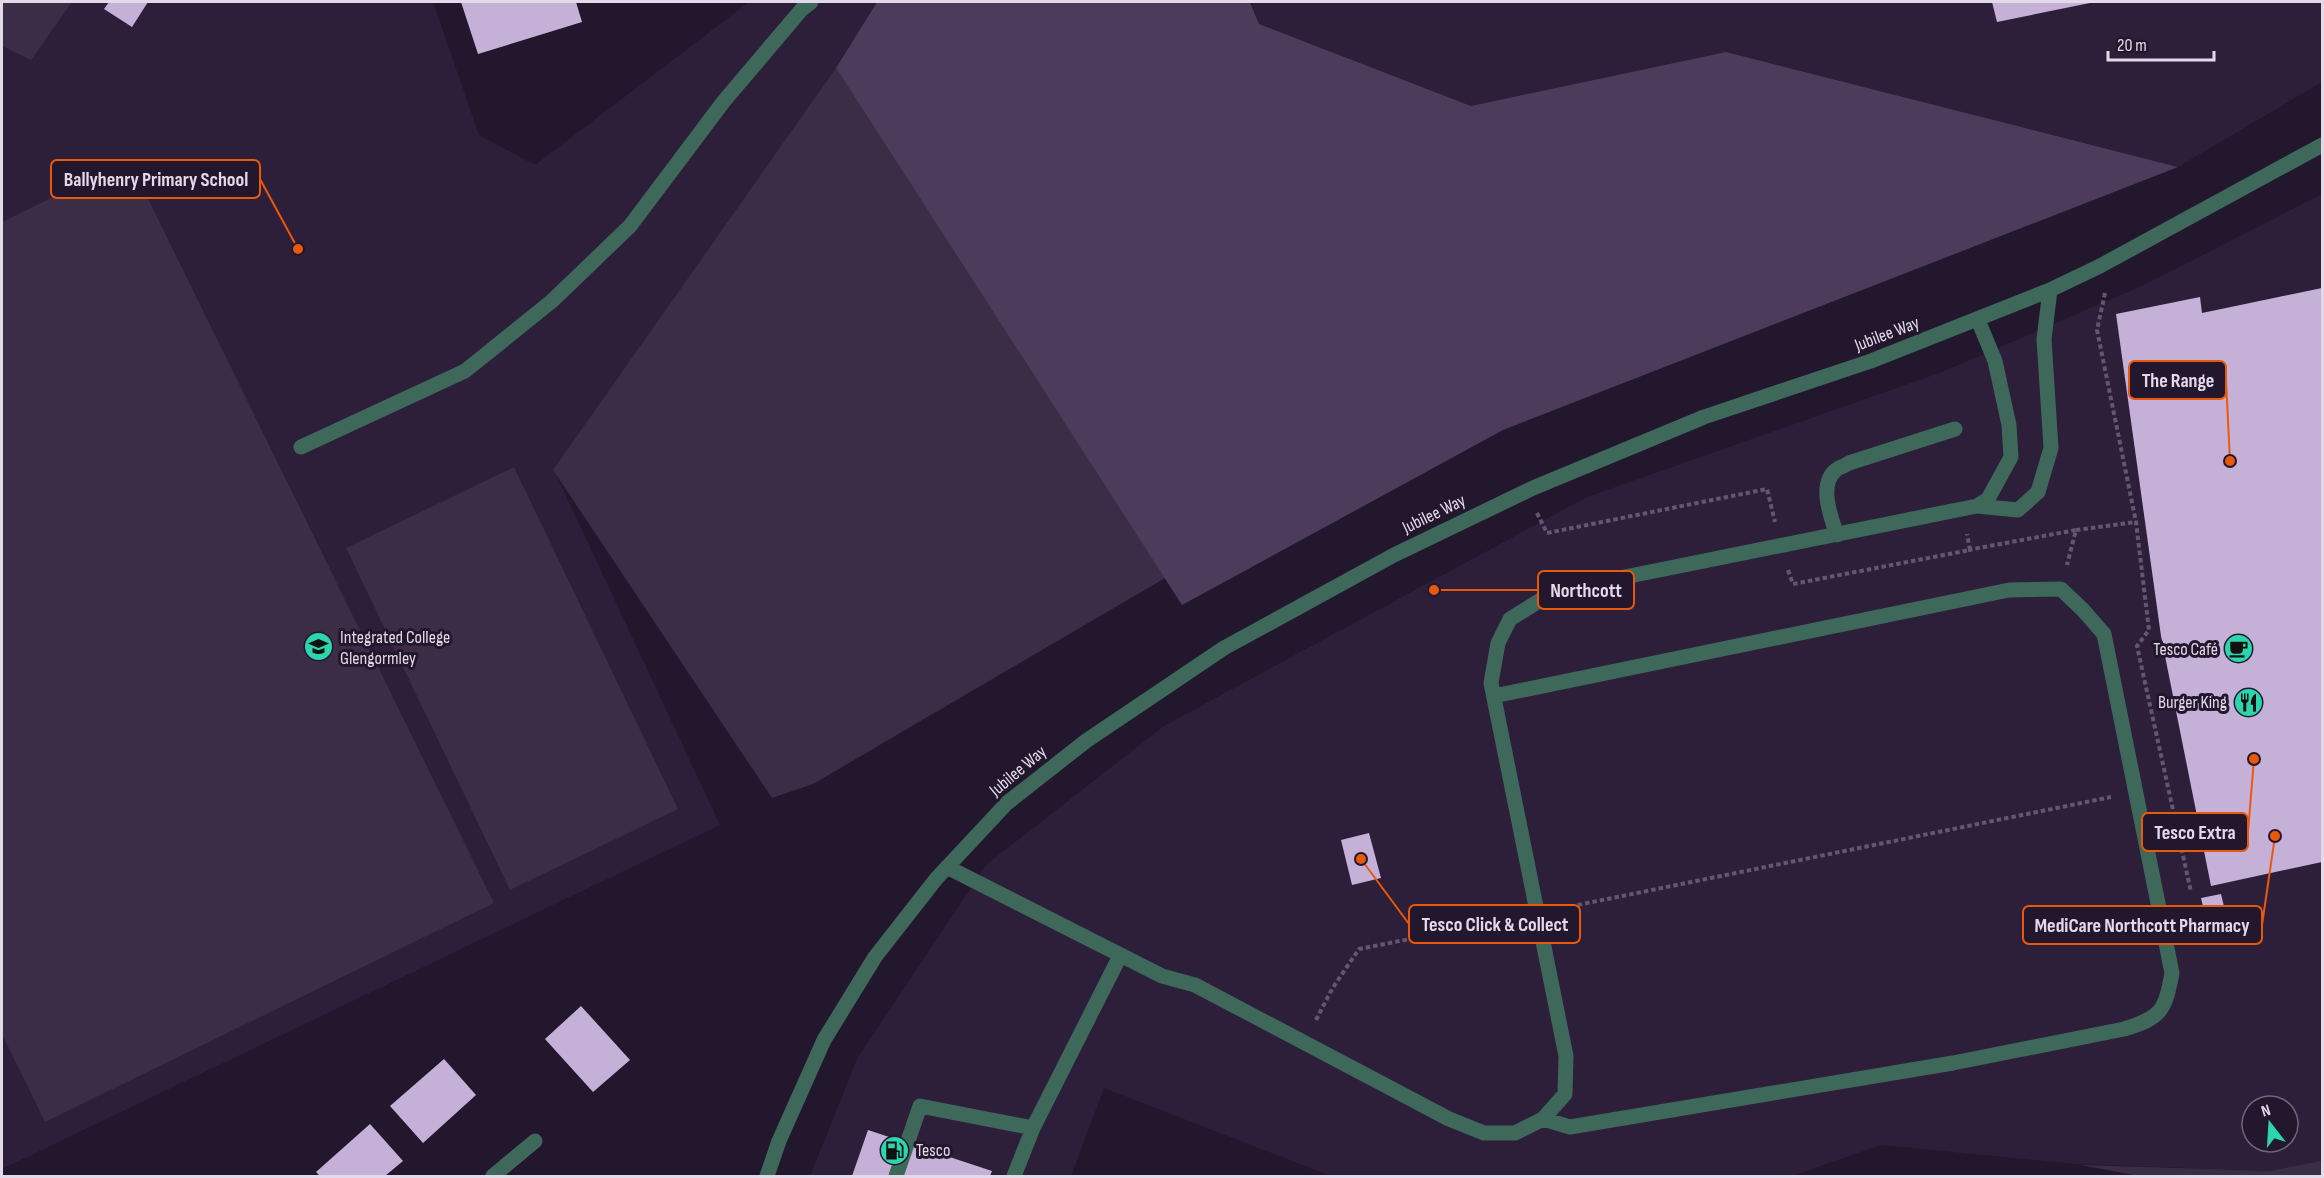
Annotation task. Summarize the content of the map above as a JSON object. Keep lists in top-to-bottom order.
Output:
{
  "streets": {
    "street": ["Jubilee Way"]
  },
  "places": {
    "other": [
      "Ballyhenry Primary School",
      "The Range",
      "Northcott",
      "Tesco Extra",
      "MediCare Northcott Pharmacy",
      "Tesco Click & Collect"
    ],
    "school or university": ["Integrated College Glengormley"],
    "cafe": ["Tesco Café"],
    "restaurant": ["Burger King"],
    "fuel station": ["Tesco"]
  },
  "scale_bar": "20 m",
  "north": "top"
}
